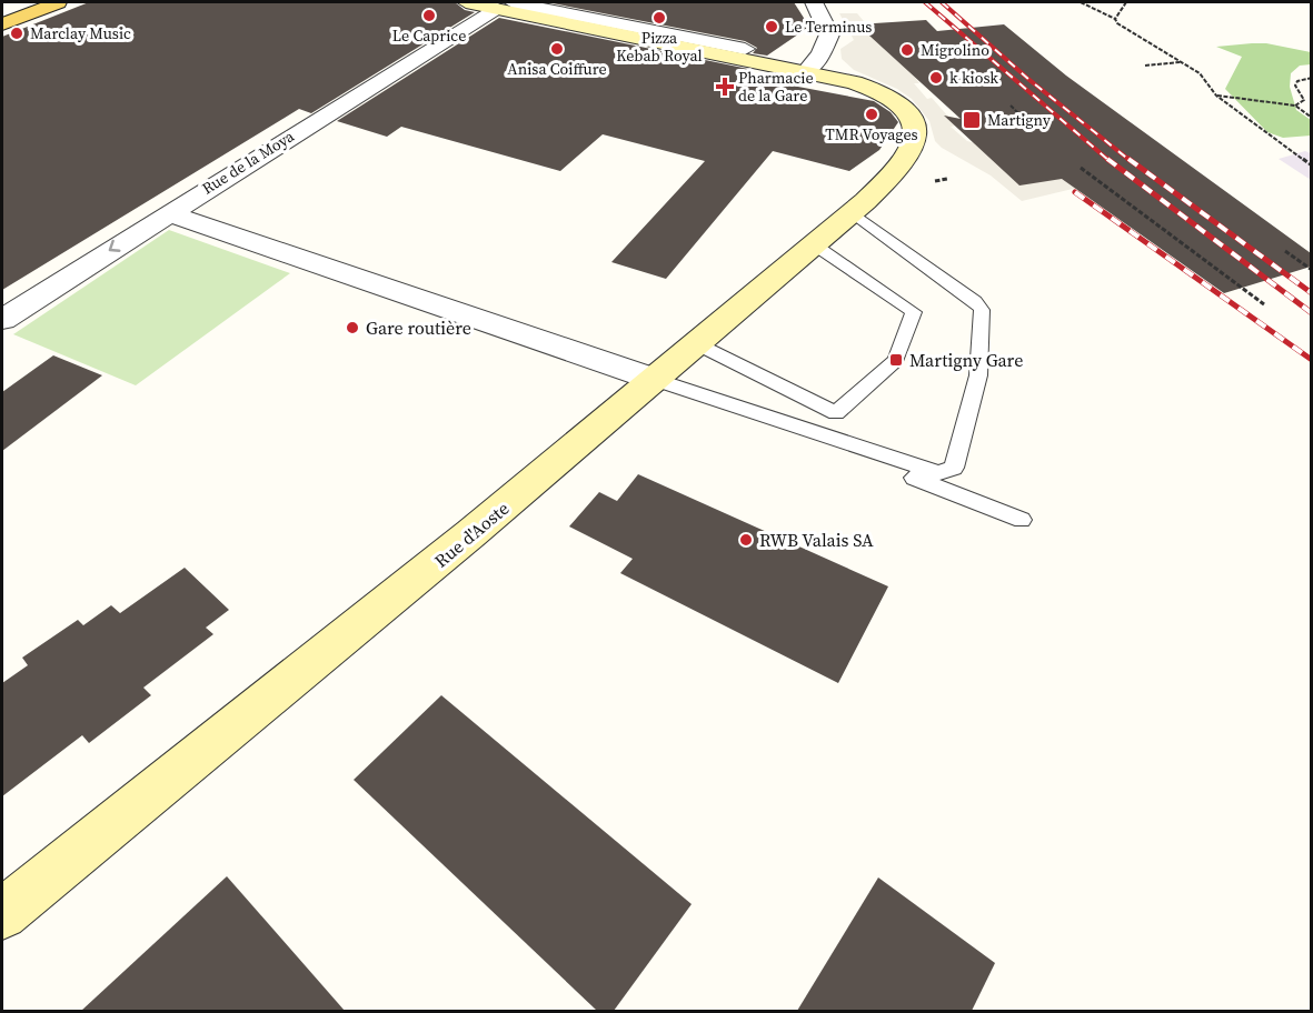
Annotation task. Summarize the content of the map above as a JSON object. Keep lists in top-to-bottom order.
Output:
{
  "streets": {
    "street": ["Rue de la Moya", "Rue d'Aoste"]
  },
  "places": {
    "other": [
      "Le Caprice",
      "Pizza Kebab Royal",
      "Le Terminus",
      "Marclay Music",
      "Anisa Coiffure",
      "Migrolino",
      "k kiosk",
      "TMR Voyages",
      "Gare routière",
      "RWB Valais SA"
    ],
    "health": ["Pharmacie de la Gare"],
    "transit": ["Martigny", "Martigny Gare"]
  }
}
